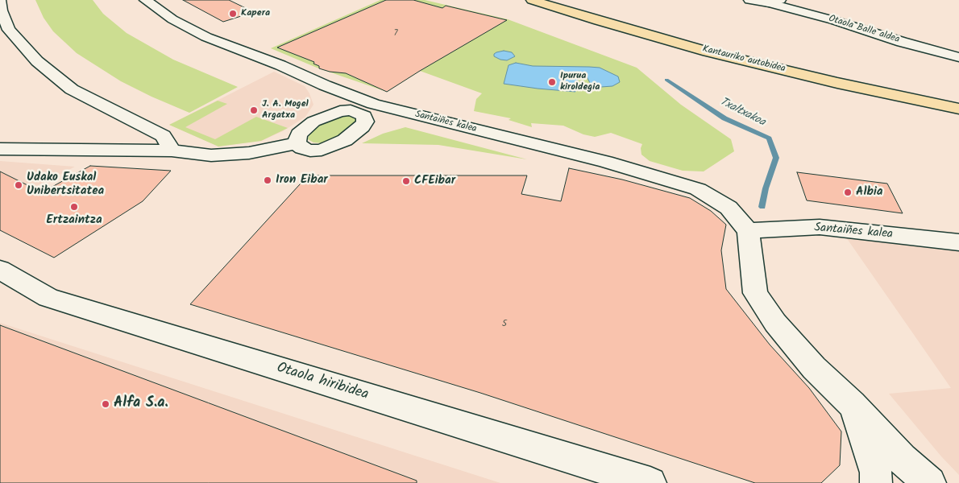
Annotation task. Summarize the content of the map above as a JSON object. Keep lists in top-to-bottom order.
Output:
{
  "streets": {
    "highway": ["Kantauriko autobidea"],
    "street": ["Otaola Balle aldea", "Santaiñes kalea", "Otaola hiribidea"]
  },
  "water": ["Txaltxakoa"],
  "places": [
    "Kapera",
    "Ipurua kiroldegia",
    "J. A. Mogel Argatxa",
    "Iron Eibar",
    "CFEibar",
    "Udako Euskal Unibertsitatea",
    "Albia",
    "Ertzaintza",
    "Alfa S.a."
  ],
  "house_numbers": ["7", "5"]
}
